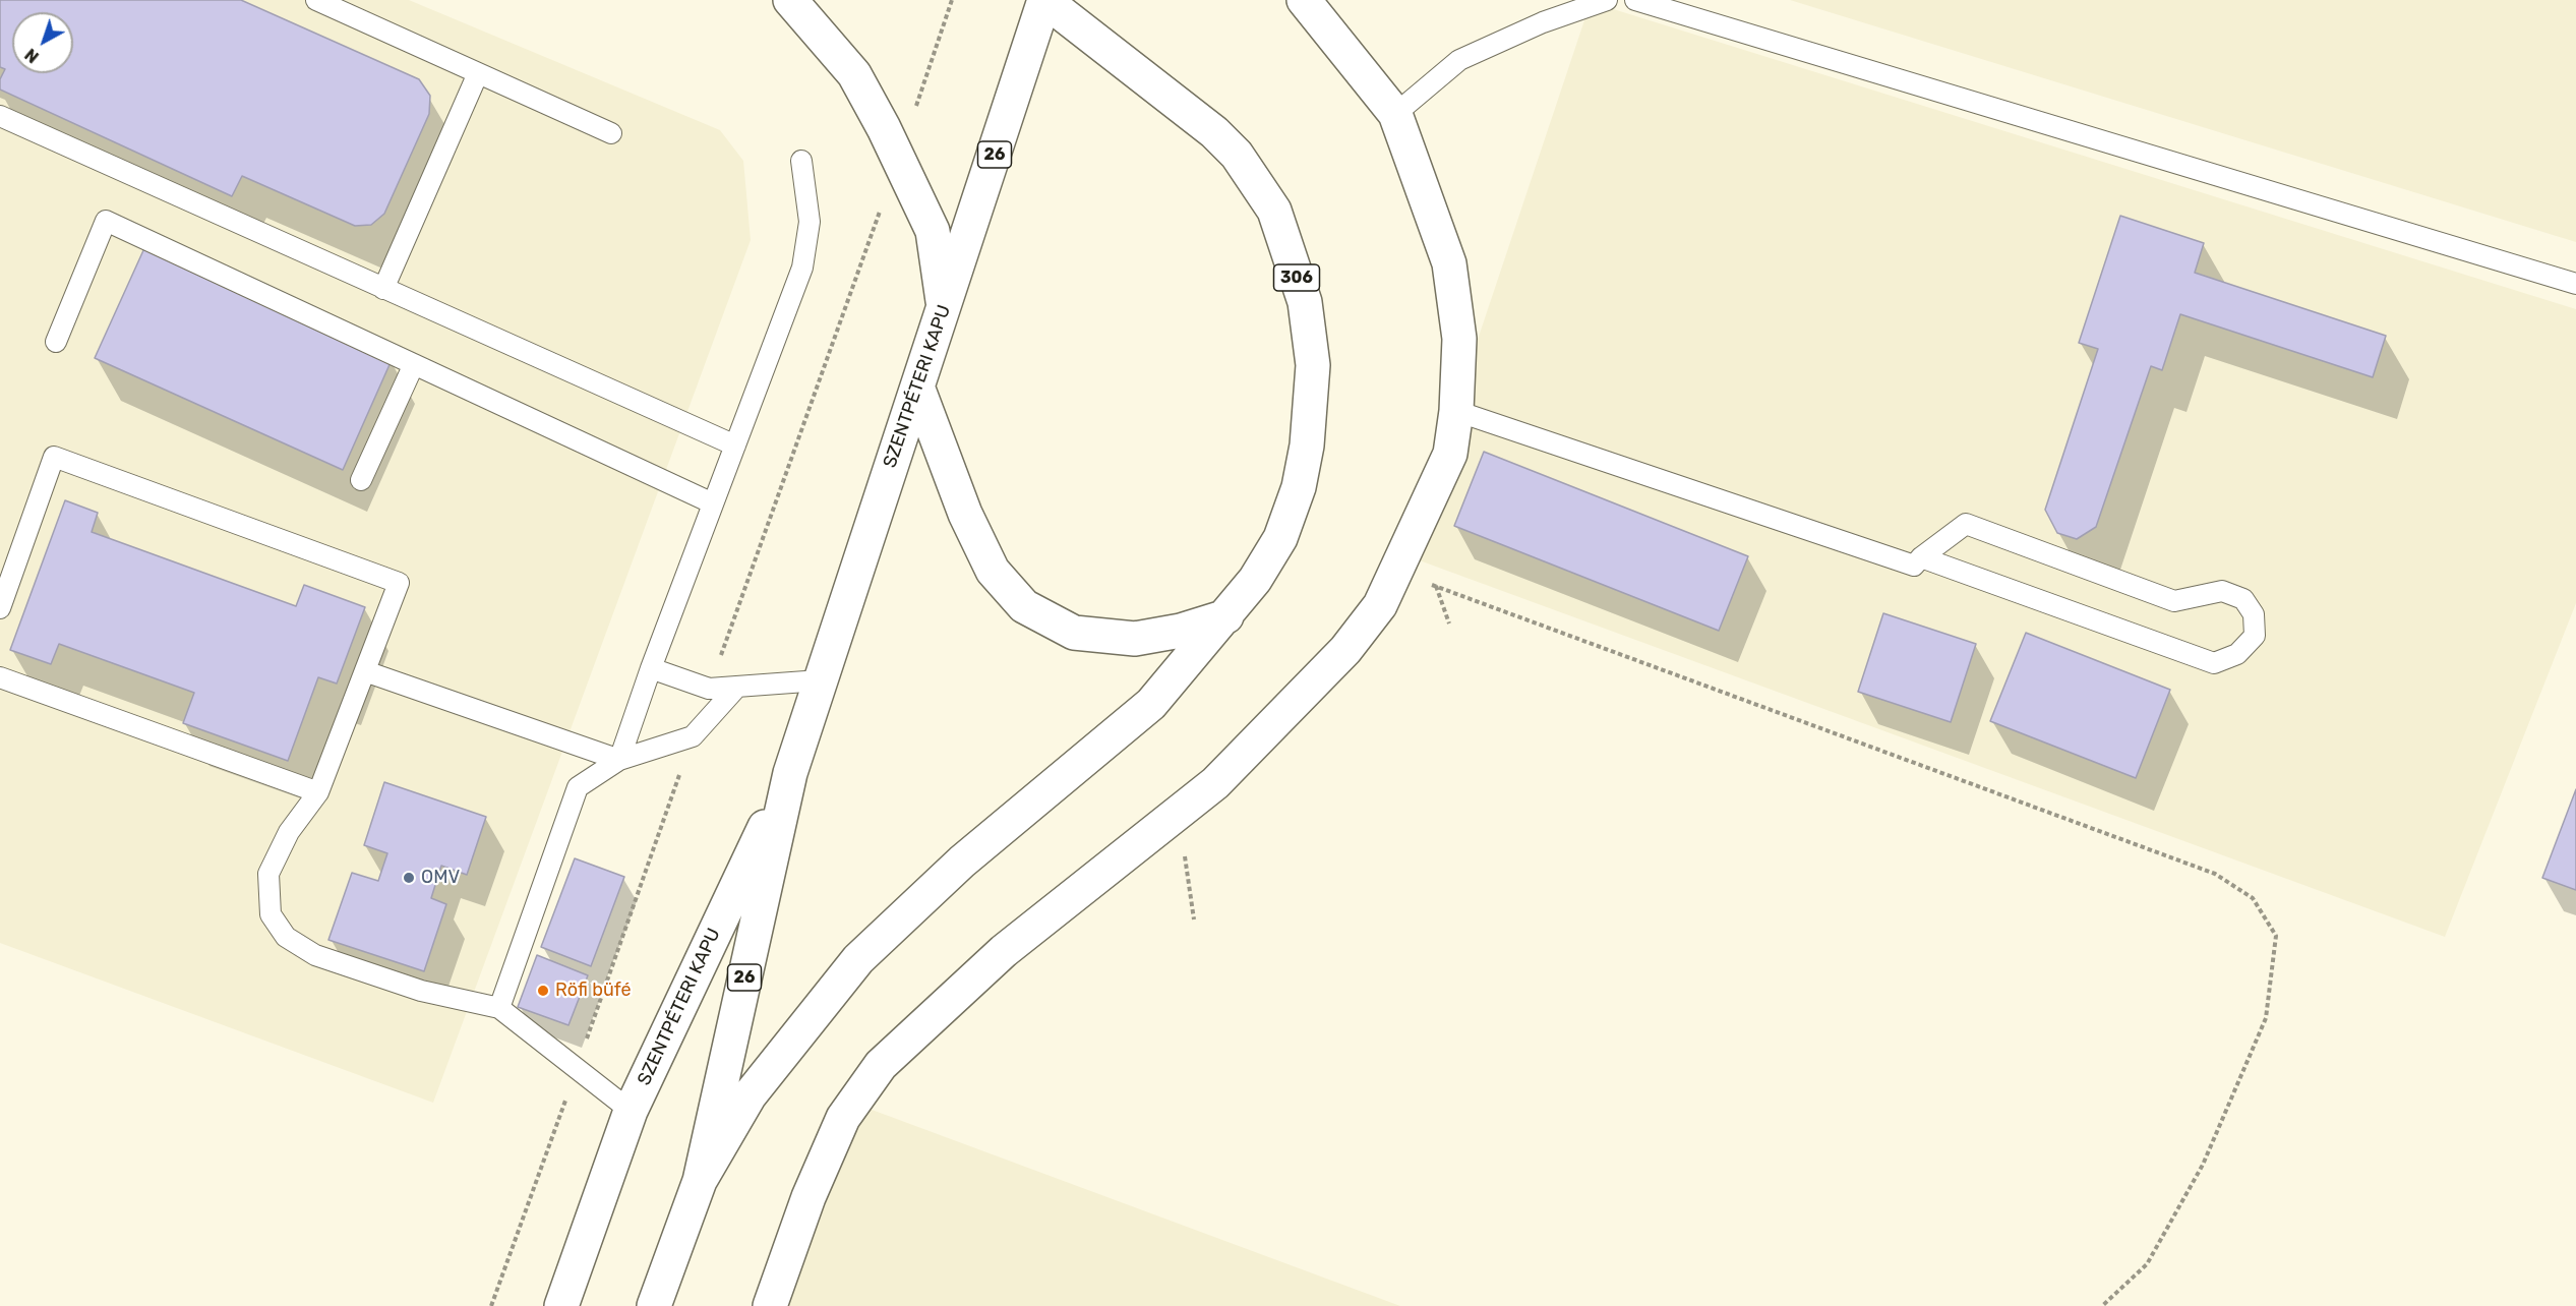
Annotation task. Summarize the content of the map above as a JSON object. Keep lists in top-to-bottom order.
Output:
{
  "streets": {
    "main road": ["26", "306", "SZENTPÉTERI KAPU"]
  },
  "crossings": [
    ["26", "SZENTPÉTERI KAPU"],
    ["306", "SZENTPÉTERI KAPU"]
  ],
  "places": ["OMV", "Röfi büfé"],
  "north": "bottom left"
}
